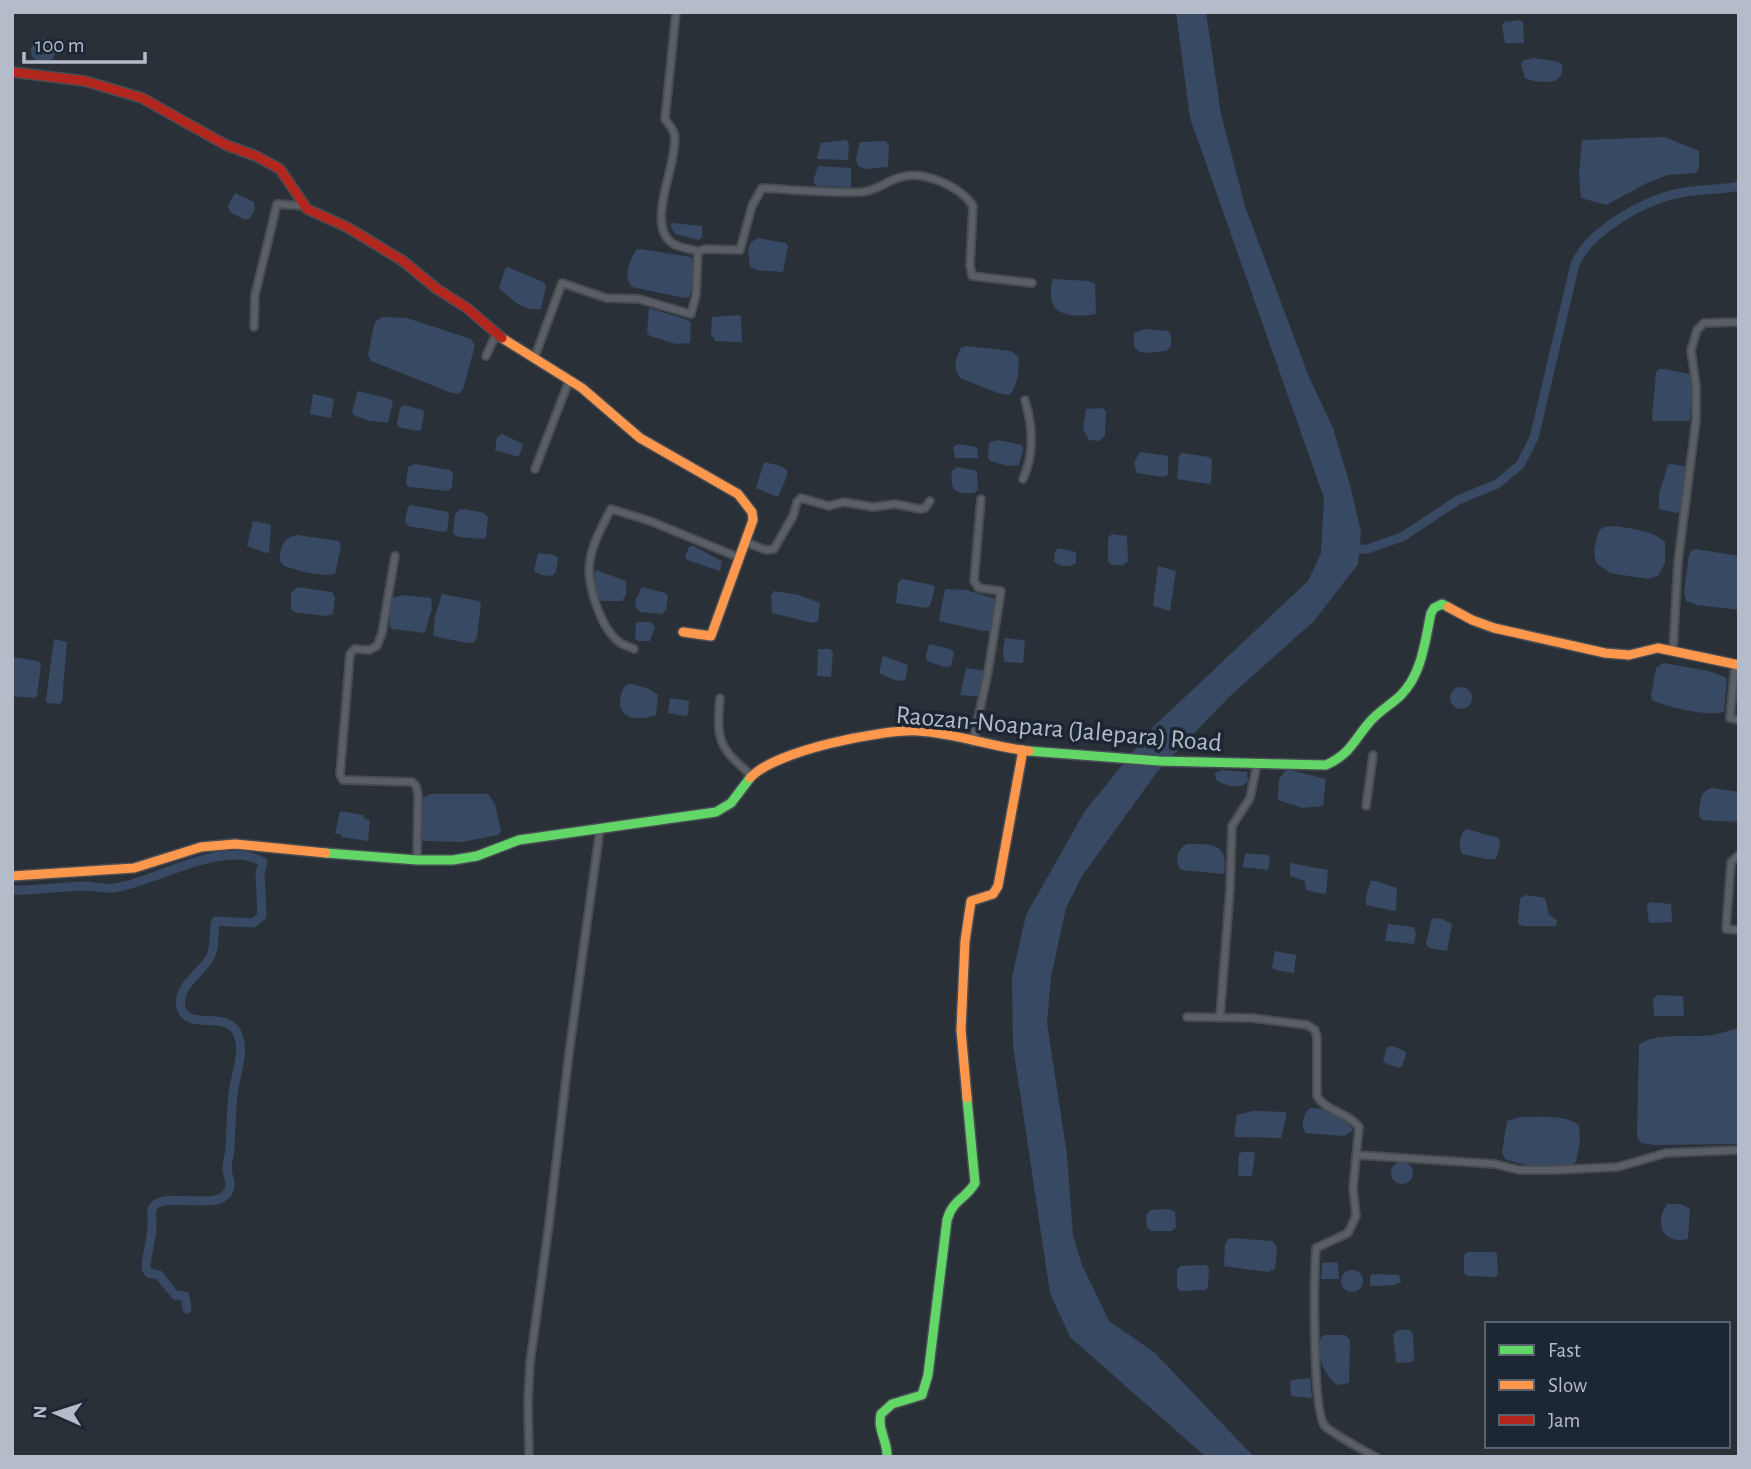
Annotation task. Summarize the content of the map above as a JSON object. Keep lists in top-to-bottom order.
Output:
{
  "streets": {
    "main road": ["Raozan-Noapara (Jalepara) Road"]
  },
  "legend": ["Fast", "Slow", "Jam"],
  "scale_bar": "100 m",
  "north": "left"
}
